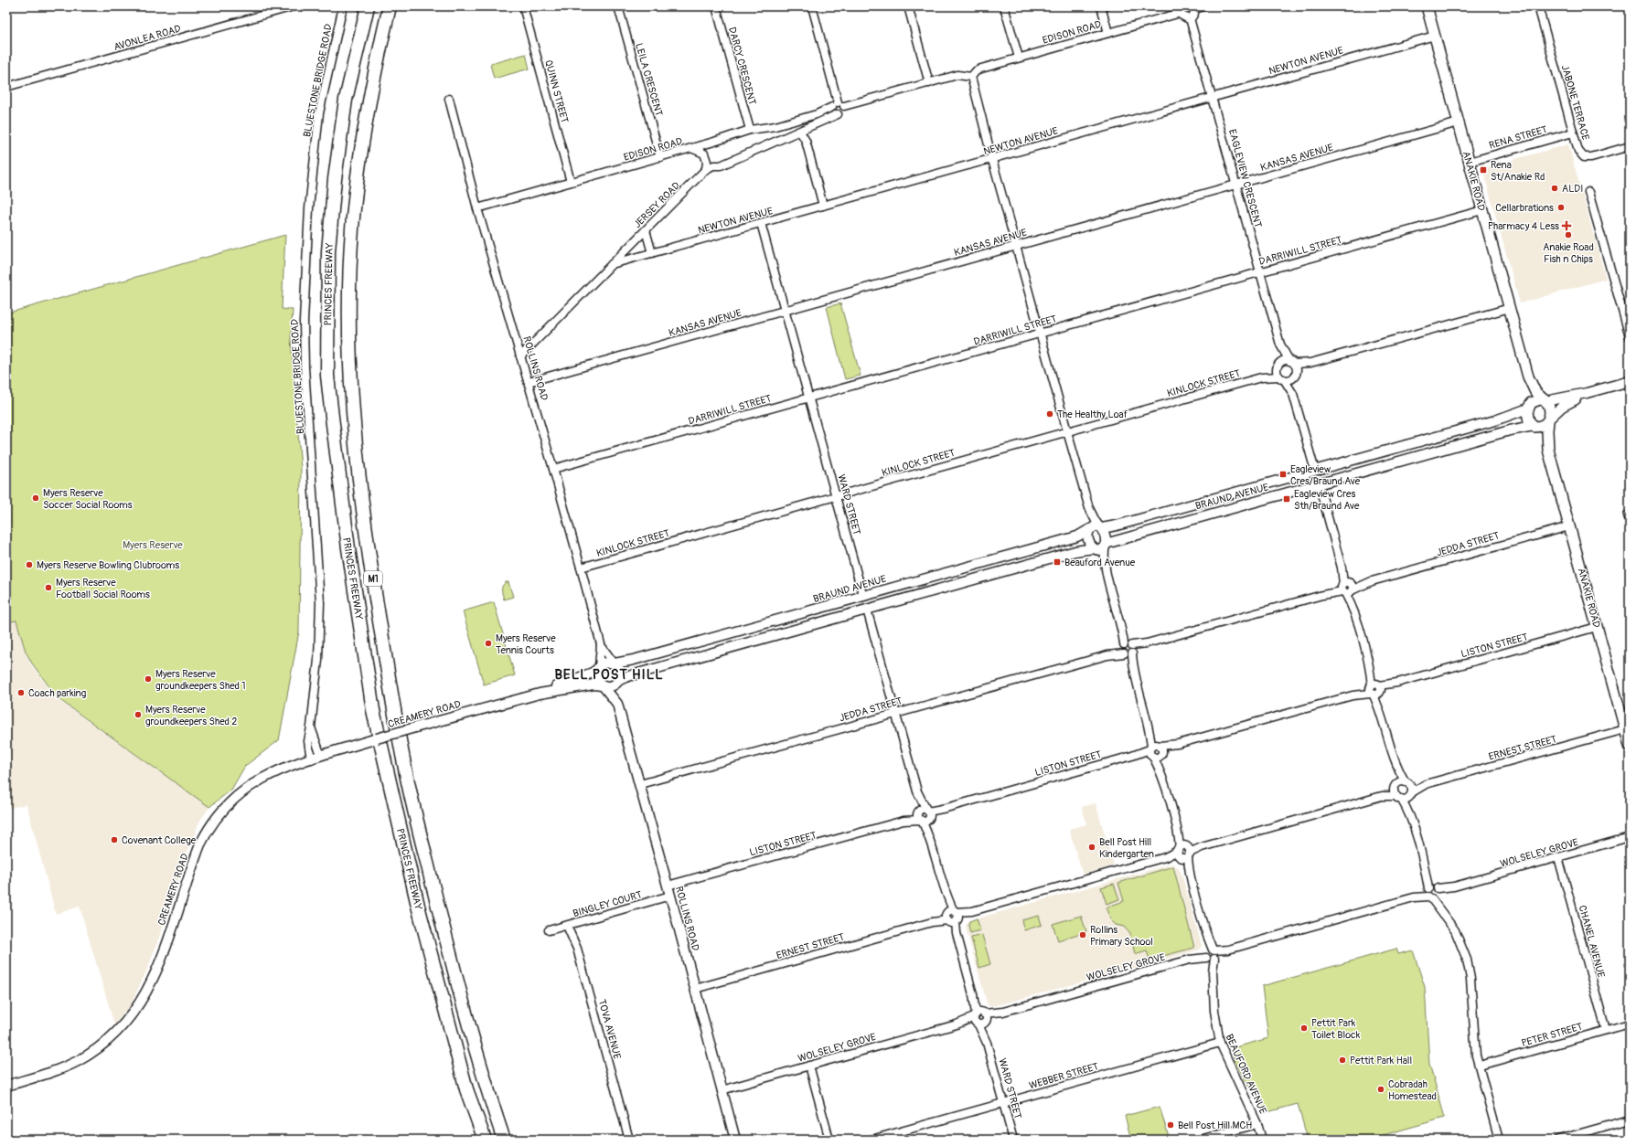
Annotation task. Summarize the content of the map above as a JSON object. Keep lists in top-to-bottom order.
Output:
{
  "streets": {
    "highway": ["PRINCES FREEWAY", "M1"],
    "main road": ["ANAKIE ROAD"],
    "street": [
      "EDISON ROAD",
      "AVONLEA ROAD",
      "NEWTON AVENUE",
      "DARCY CRESCENT",
      "LEILA CRESCENT",
      "BLUESTONE BRIDGE ROAD",
      "QUINN STREET",
      "JABONE TERRACE",
      "RENA STREET",
      "KANSAS AVENUE",
      "EAGLEVIEW CRESCENT",
      "JERSEY ROAD",
      "DARRIWILL STREET",
      "ROLLINS ROAD",
      "KINLOCK STREET",
      "BRAUND AVENUE",
      "WARD STREET",
      "JEDDA STREET",
      "LISTON STREET",
      "CREAMERY ROAD",
      "ERNEST STREET",
      "WOLSELEY GROVE",
      "BINGLEY COURT",
      "CHANEL AVENUE",
      "TOVA AVENUE",
      "PETER STREET",
      "BEAUFORD AVENUE",
      "WEBBER STREET"
    ]
  },
  "crossings": [
    ["EDISON ROAD", "DARCY CRESCENT"],
    ["EDISON ROAD", "LEILA CRESCENT"],
    ["EDISON ROAD", "QUINN STREET"],
    ["EDISON ROAD", "JERSEY ROAD"],
    ["EDISON ROAD", "ROLLINS ROAD"],
    ["NEWTON AVENUE", "EAGLEVIEW CRESCENT"],
    ["NEWTON AVENUE", "ANAKIE ROAD"],
    ["NEWTON AVENUE", "JERSEY ROAD"],
    ["NEWTON AVENUE", "WARD STREET"],
    ["BLUESTONE BRIDGE ROAD", "CREAMERY ROAD"],
    ["JABONE TERRACE", "RENA STREET"],
    ["RENA STREET", "ANAKIE ROAD"],
    ["KANSAS AVENUE", "EAGLEVIEW CRESCENT"],
    ["KANSAS AVENUE", "ANAKIE ROAD"],
    ["KANSAS AVENUE", "ROLLINS ROAD"],
    ["KANSAS AVENUE", "WARD STREET"],
    ["EAGLEVIEW CRESCENT", "DARRIWILL STREET"],
    ["EAGLEVIEW CRESCENT", "KINLOCK STREET"],
    ["ANAKIE ROAD", "DARRIWILL STREET"],
    ["ANAKIE ROAD", "BRAUND AVENUE"],
    ["ANAKIE ROAD", "JEDDA STREET"],
    ["ANAKIE ROAD", "LISTON STREET"],
    ["ANAKIE ROAD", "ERNEST STREET"],
    ["JERSEY ROAD", "ROLLINS ROAD"],
    ["DARRIWILL STREET", "ROLLINS ROAD"],
    ["DARRIWILL STREET", "WARD STREET"],
    ["ROLLINS ROAD", "KINLOCK STREET"],
    ["ROLLINS ROAD", "BRAUND AVENUE"],
    ["ROLLINS ROAD", "JEDDA STREET"],
    ["ROLLINS ROAD", "LISTON STREET"],
    ["ROLLINS ROAD", "CREAMERY ROAD"],
    ["ROLLINS ROAD", "ERNEST STREET"],
    ["ROLLINS ROAD", "WOLSELEY GROVE"],
    ["ROLLINS ROAD", "BINGLEY COURT"],
    ["KINLOCK STREET", "WARD STREET"],
    ["BRAUND AVENUE", "WARD STREET"],
    ["BRAUND AVENUE", "CREAMERY ROAD"],
    ["BRAUND AVENUE", "BEAUFORD AVENUE"],
    ["WARD STREET", "JEDDA STREET"],
    ["WARD STREET", "LISTON STREET"],
    ["WARD STREET", "ERNEST STREET"],
    ["WARD STREET", "WOLSELEY GROVE"],
    ["WARD STREET", "WEBBER STREET"],
    ["JEDDA STREET", "BEAUFORD AVENUE"],
    ["LISTON STREET", "BEAUFORD AVENUE"],
    ["ERNEST STREET", "BEAUFORD AVENUE"],
    ["WOLSELEY GROVE", "CHANEL AVENUE"],
    ["WOLSELEY GROVE", "BEAUFORD AVENUE"],
    ["BINGLEY COURT", "TOVA AVENUE"],
    ["CHANEL AVENUE", "PETER STREET"],
    ["BEAUFORD AVENUE", "WEBBER STREET"]
  ],
  "districts": ["BELL POST HILL"],
  "parks": ["Myers Reserve"],
  "places": {
    "transit": [
      "Rena St/Anakie Rd",
      "Eagleview Cres/Braund Ave",
      "Eagleview Cres Sth/Braund Ave",
      "Beauford Avenue"
    ],
    "other": [
      "ALDI",
      "Cellarbrations",
      "Anakie Road Fish n Chips",
      "The Healthy Loaf",
      "Myers Reserve Soccer Social Rooms",
      "Myers Reserve Bowling Clubrooms",
      "Myers Reserve Football Social Rooms",
      "Myers Reserve Tennis Courts",
      "Myers Reserve groundkeepers Shed 1",
      "Coach parking",
      "Myers Reserve groundkeepers Shed 2",
      "Covenant College",
      "Bell Post Hill Kindergarten",
      "Rollins Primary School",
      "Pettit Park Toilet Block",
      "Pettit Park Hall",
      "Cobradah Homestead",
      "Bell Post Hill MCH"
    ],
    "health": ["Pharmacy 4 Less"]
  }
}
